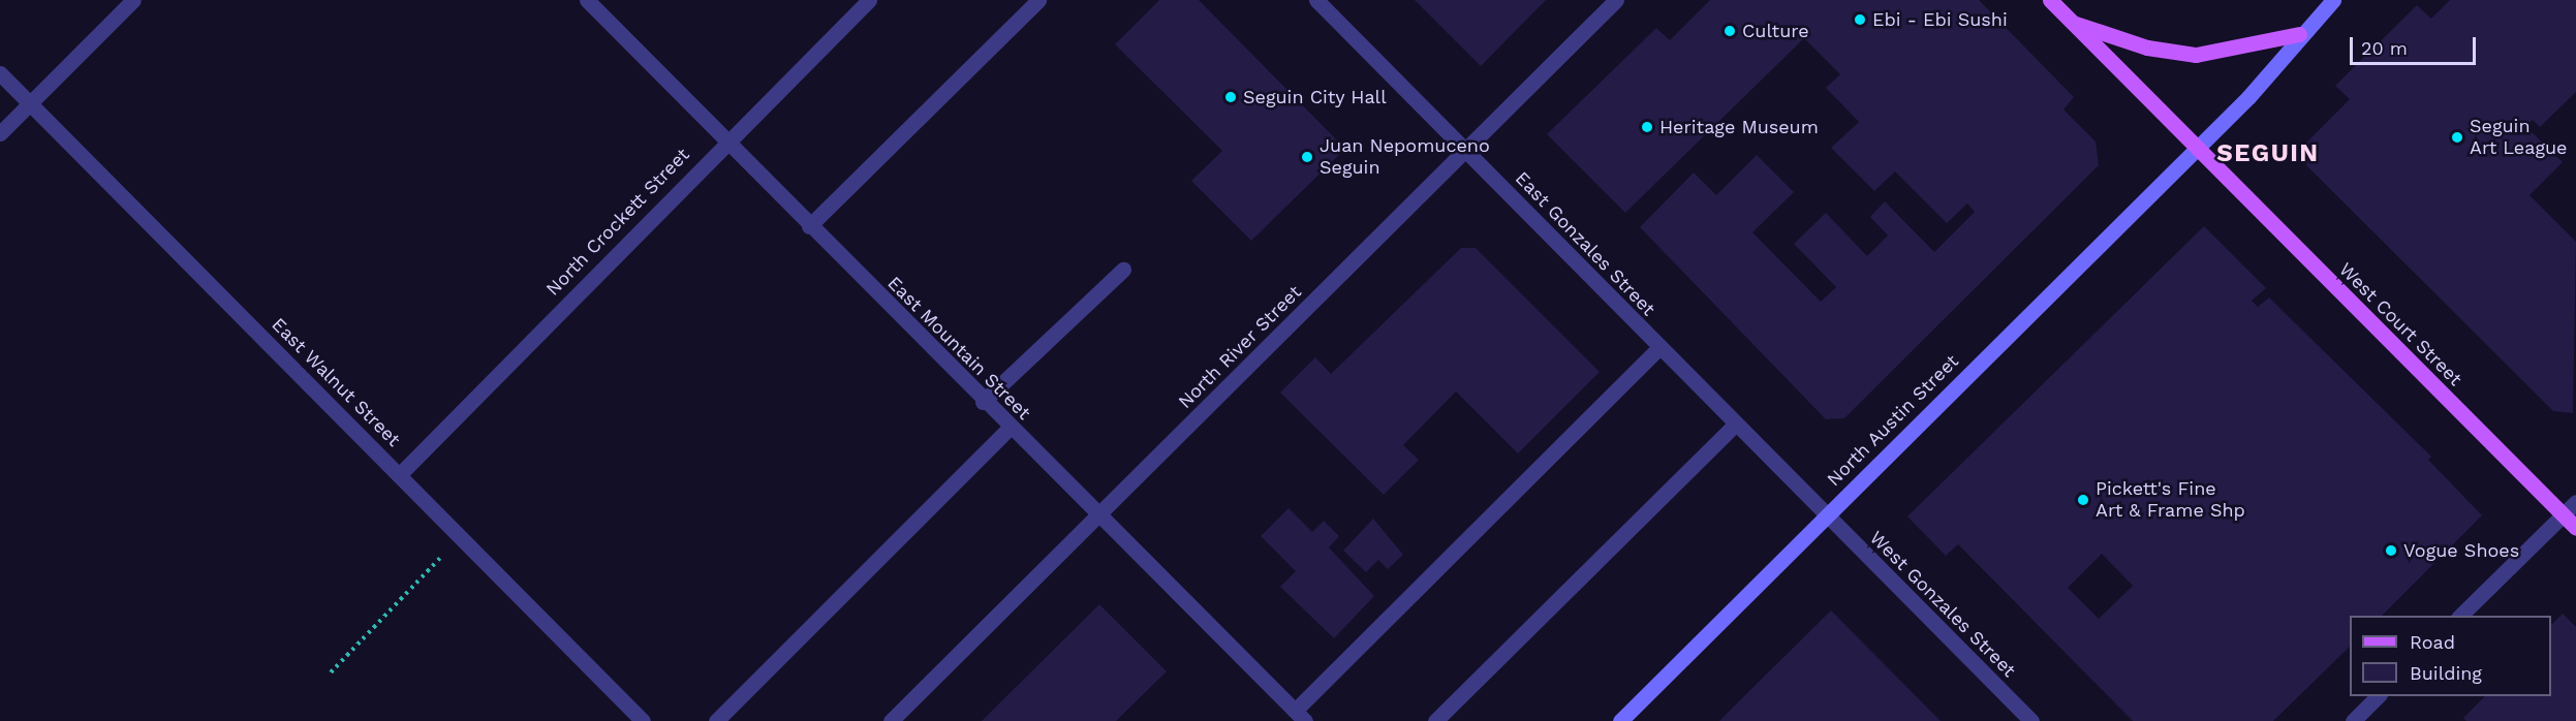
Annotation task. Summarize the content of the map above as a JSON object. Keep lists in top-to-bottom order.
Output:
{
  "streets": {
    "main road": ["West Court Street", "North Austin Street"],
    "street": [
      "North Crockett Street",
      "East Gonzales Street",
      "North River Street",
      "East Mountain Street",
      "East Walnut Street",
      "West Gonzales Street"
    ]
  },
  "crossings": [
    ["North Crockett Street", "East Mountain Street"],
    ["North Crockett Street", "East Walnut Street"],
    ["East Gonzales Street", "North River Street"],
    ["East Gonzales Street", "North Austin Street"],
    ["East Gonzales Street", "West Gonzales Street"],
    ["West Court Street", "North Austin Street"],
    ["North River Street", "East Mountain Street"],
    ["North Austin Street", "West Gonzales Street"]
  ],
  "districts": ["SEGUIN"],
  "places": [
    "Ebi - Ebi Sushi",
    "Culture",
    "Seguin City Hall",
    "Heritage Museum",
    "Seguin Art League",
    "Juan Nepomuceno Seguin",
    "Pickett's Fine Art & Frame Shp",
    "Vogue Shoes"
  ],
  "legend": ["Road", "Building"],
  "scale_bar": "20 m"
}
